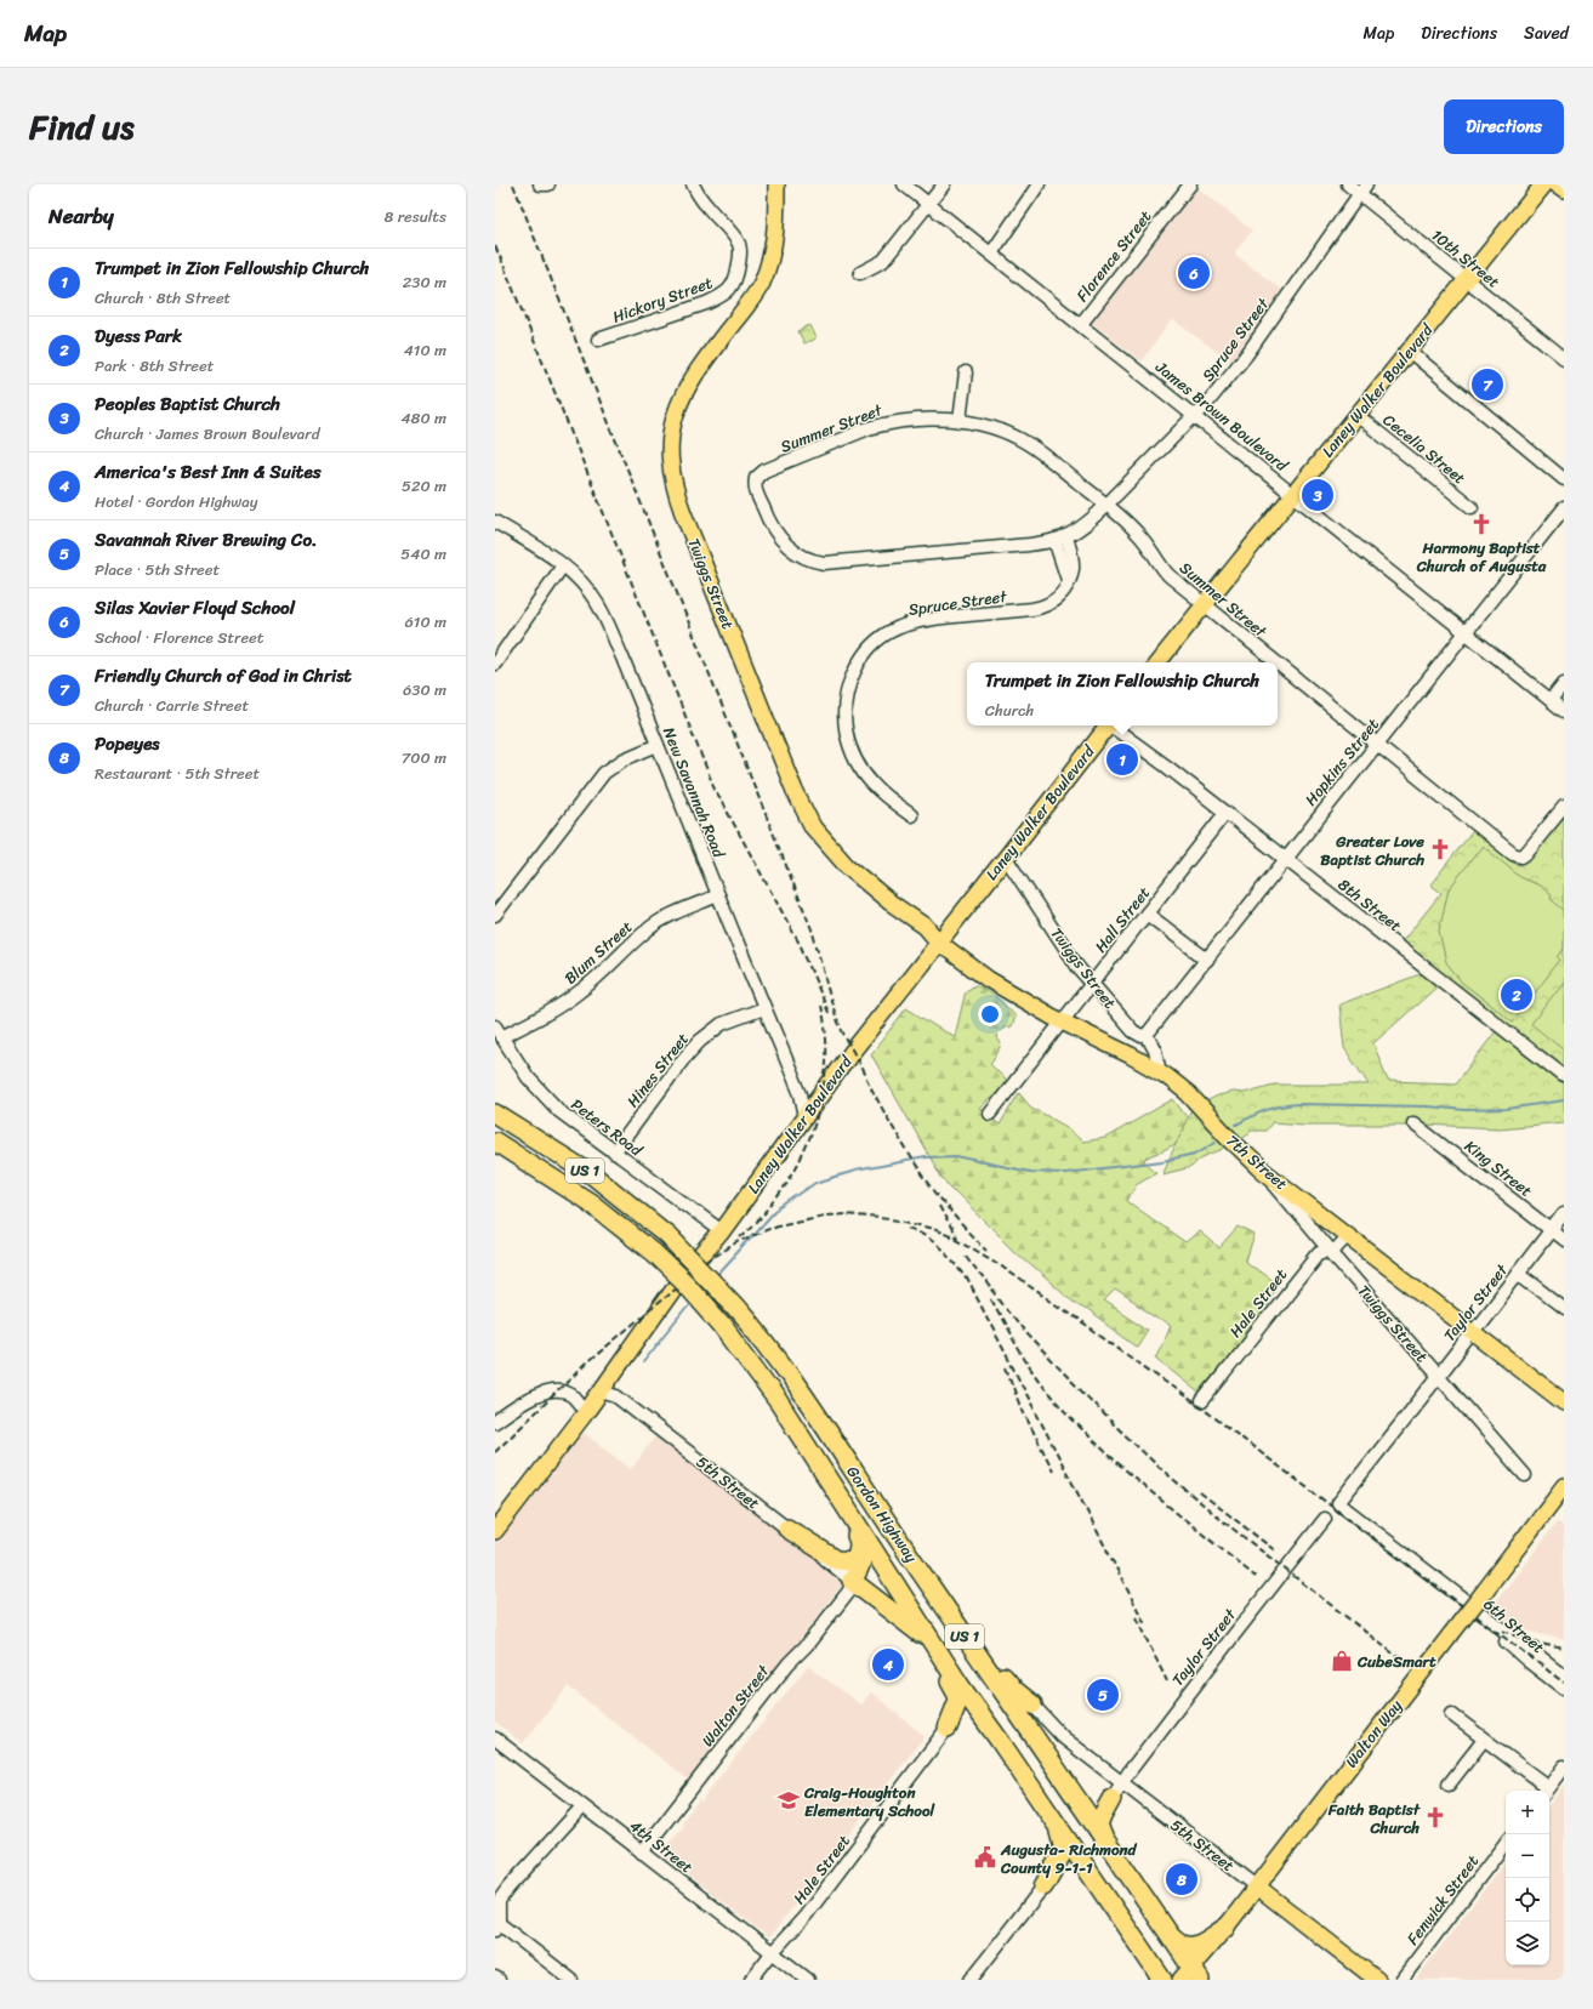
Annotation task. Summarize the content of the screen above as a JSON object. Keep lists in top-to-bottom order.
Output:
{
  "streets": {
    "highway": ["US 1", "Gordon Highway"],
    "main road": [
      "Laney Walker Boulevard",
      "Twiggs Street",
      "7th Street",
      "5th Street",
      "Walton Way"
    ],
    "street": [
      "Florence Street",
      "10th Street",
      "Hickory Street",
      "Spruce Street",
      "James Brown Boulevard",
      "Summer Street",
      "Cecelia Street",
      "Hopkins Street",
      "New Savannah Road",
      "8th Street",
      "Hall Street",
      "Blum Street",
      "Hines Street",
      "Peters Road",
      "King Street",
      "Hale Street",
      "Taylor Street",
      "6th Street",
      "Walton Street",
      "4th Street",
      "Fenwick Street"
    ]
  },
  "crossings": [
    ["Florence Street", "James Brown Boulevard"],
    ["10th Street", "Spruce Street"],
    ["10th Street", "Laney Walker Boulevard"],
    ["Spruce Street", "James Brown Boulevard"],
    ["Spruce Street", "Summer Street"],
    ["Laney Walker Boulevard", "James Brown Boulevard"],
    ["Laney Walker Boulevard", "Summer Street"],
    ["Laney Walker Boulevard", "Cecelia Street"],
    ["Laney Walker Boulevard", "Twiggs Street"],
    ["Laney Walker Boulevard", "New Savannah Road"],
    ["Laney Walker Boulevard", "Peters Road"],
    ["Laney Walker Boulevard", "7th Street"],
    ["Laney Walker Boulevard", "5th Street"],
    ["James Brown Boulevard", "Hopkins Street"],
    ["Summer Street", "Hopkins Street"],
    ["Twiggs Street", "Hopkins Street"],
    ["Twiggs Street", "Hall Street"],
    ["Twiggs Street", "7th Street"],
    ["Twiggs Street", "Hale Street"],
    ["Twiggs Street", "Taylor Street"],
    ["Hopkins Street", "8th Street"],
    ["New Savannah Road", "Blum Street"],
    ["New Savannah Road", "Hines Street"],
    ["8th Street", "Hall Street"],
    ["Hall Street", "7th Street"],
    ["Blum Street", "Peters Road"],
    ["Hines Street", "Peters Road"],
    ["7th Street", "Hale Street"],
    ["7th Street", "Taylor Street"],
    ["King Street", "Taylor Street"],
    ["Hale Street", "4th Street"],
    ["Taylor Street", "5th Street"],
    ["Taylor Street", "6th Street"],
    ["5th Street", "Walton Street"],
    ["5th Street", "Walton Way"],
    ["Gordon Highway", "Walton Way"],
    ["Walton Street", "4th Street"]
  ],
  "places": {
    "church": ["Harmony Baptist Church of Augusta", "Greater Love Baptist Church", "Faith Baptist Church"],
    "shop": ["CubeSmart"],
    "school or university": ["Craig-Houghton Elementary School"],
    "public building": ["Augusta- Richmond County 9-1-1"]
  },
  "page": {
    "header": "Map",
    "nav": ["Map", "Directions", "Saved"],
    "title": "Find us",
    "buttons": "Directions",
    "heading": ["Nearby", "8 results"],
    "list": [
      {
        "mark": "1",
        "name": "Trumpet in Zion Fellowship Church",
        "note": "Church · 8th Street",
        "value": "230 m"
      },
      {
        "mark": "2",
        "name": "Dyess Park",
        "note": "Park · 8th Street",
        "value": "410 m"
      },
      {
        "mark": "3",
        "name": "Peoples Baptist Church",
        "note": "Church · James Brown Boulevard",
        "value": "480 m"
      },
      {
        "mark": "4",
        "name": "America's Best Inn & Suites",
        "note": "Hotel · Gordon Highway",
        "value": "520 m"
      },
      {
        "mark": "5",
        "name": "Savannah River Brewing Co.",
        "note": "Place · 5th Street",
        "value": "540 m"
      },
      {
        "mark": "6",
        "name": "Silas Xavier Floyd School",
        "note": "School · Florence Street",
        "value": "610 m"
      },
      {
        "mark": "7",
        "name": "Friendly Church of God in Christ",
        "note": "Church · Carrie Street",
        "value": "630 m"
      },
      {
        "mark": "8",
        "name": "Popeyes",
        "note": "Restaurant · 5th Street",
        "value": "700 m"
      }
    ],
    "pins": [
      "6",
      "7",
      "3",
      "1",
      "2",
      "4",
      "5",
      "8"
    ],
    "popup": ["Trumpet in Zion Fellowship Church", "Church"],
    "map_buttons": ["+", "−"]
  }
}
